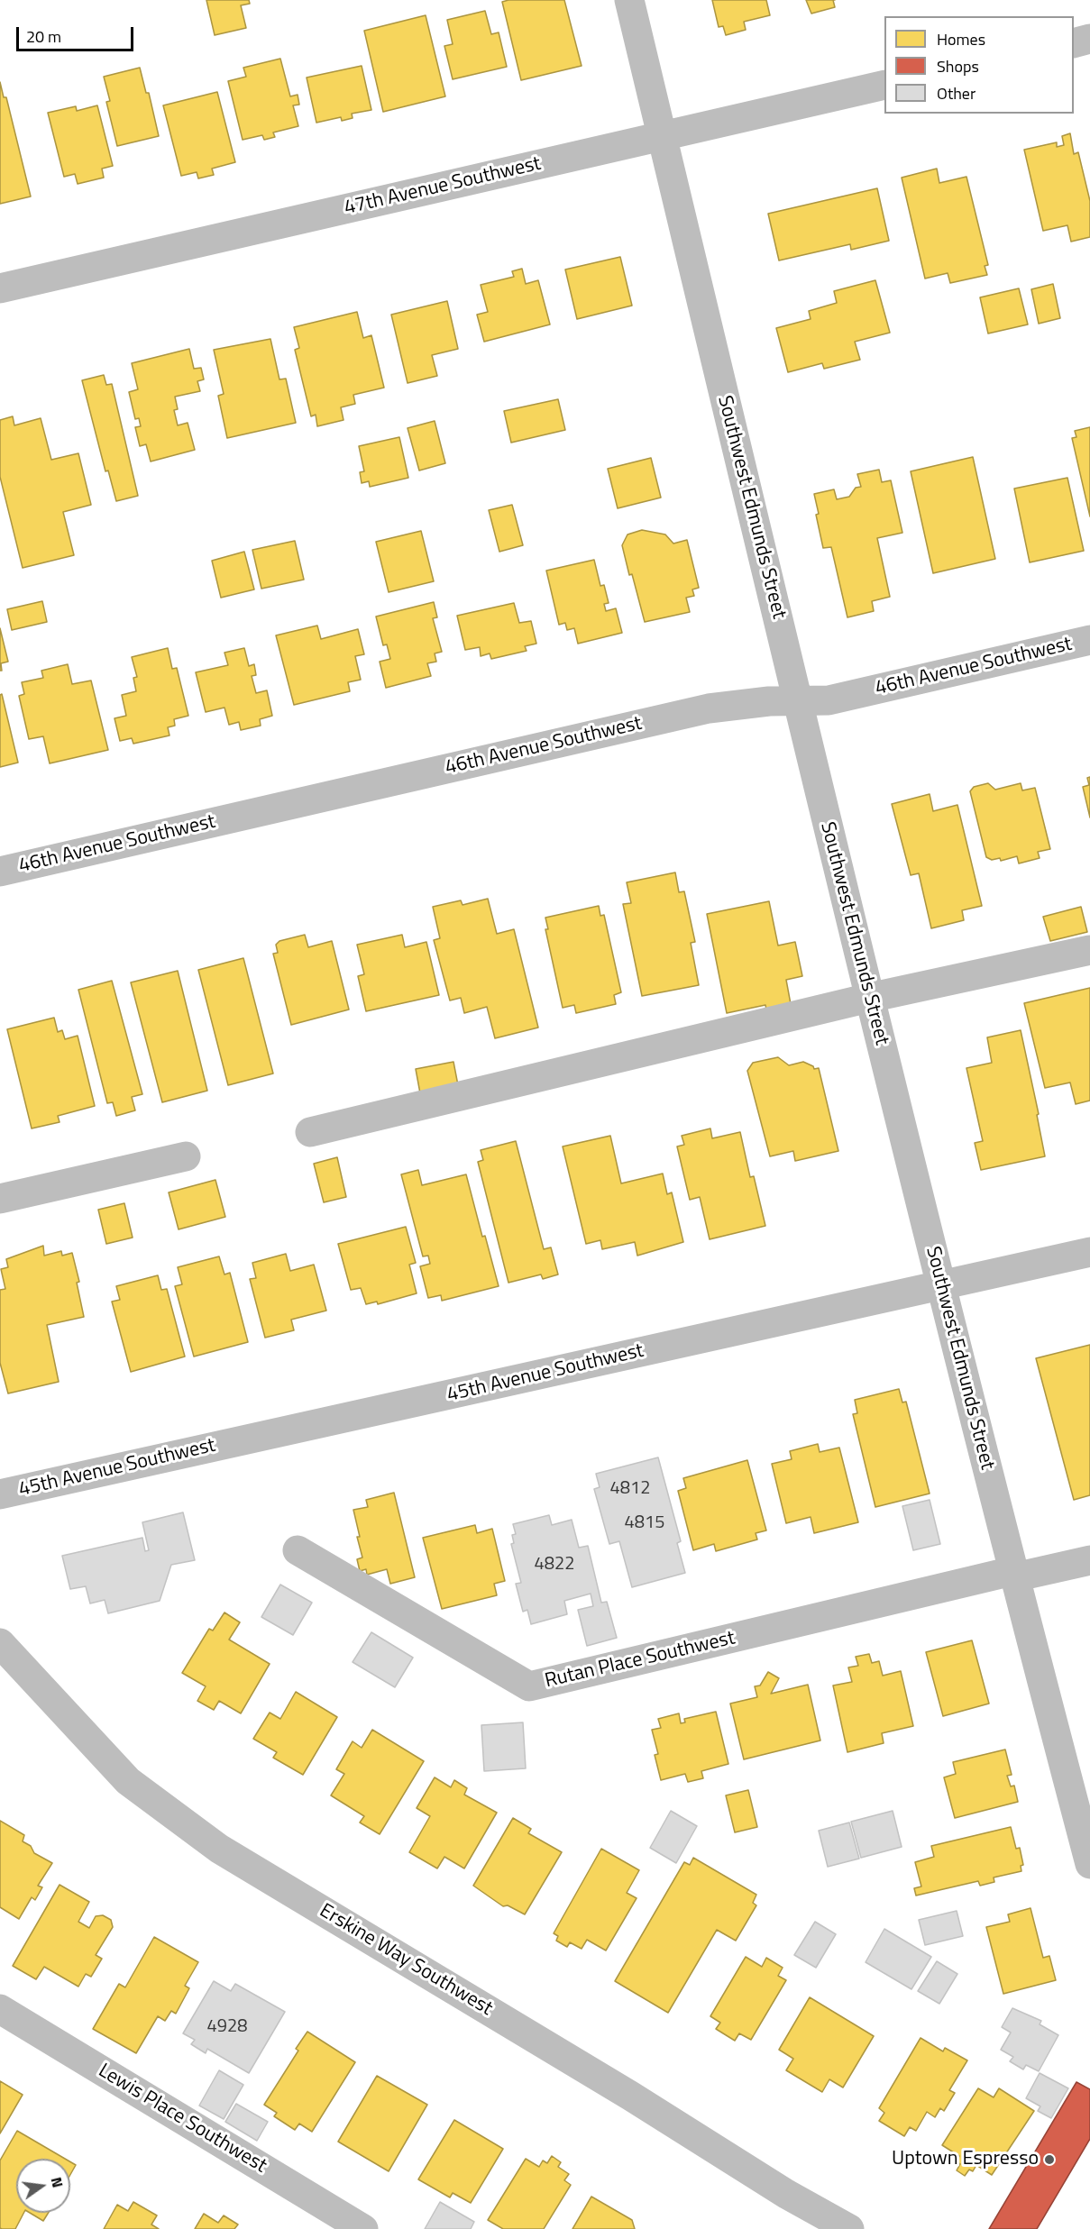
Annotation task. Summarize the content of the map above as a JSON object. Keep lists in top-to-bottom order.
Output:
{
  "streets": {
    "street": [
      "47th Avenue Southwest",
      "Southwest Edmunds Street",
      "46th Avenue Southwest",
      "45th Avenue Southwest",
      "Rutan Place Southwest",
      "Erskine Way Southwest",
      "Lewis Place Southwest"
    ]
  },
  "crossings": [
    ["47th Avenue Southwest", "Southwest Edmunds Street"],
    ["Southwest Edmunds Street", "46th Avenue Southwest"],
    ["Southwest Edmunds Street", "45th Avenue Southwest"],
    ["Southwest Edmunds Street", "Rutan Place Southwest"]
  ],
  "places": ["Uptown Espresso"],
  "house_numbers": [
    "4812",
    "4815",
    "4822",
    "4928"
  ],
  "legend": ["Homes", "Shops", "Other"],
  "scale_bar": "20 m",
  "north": "right"
}
